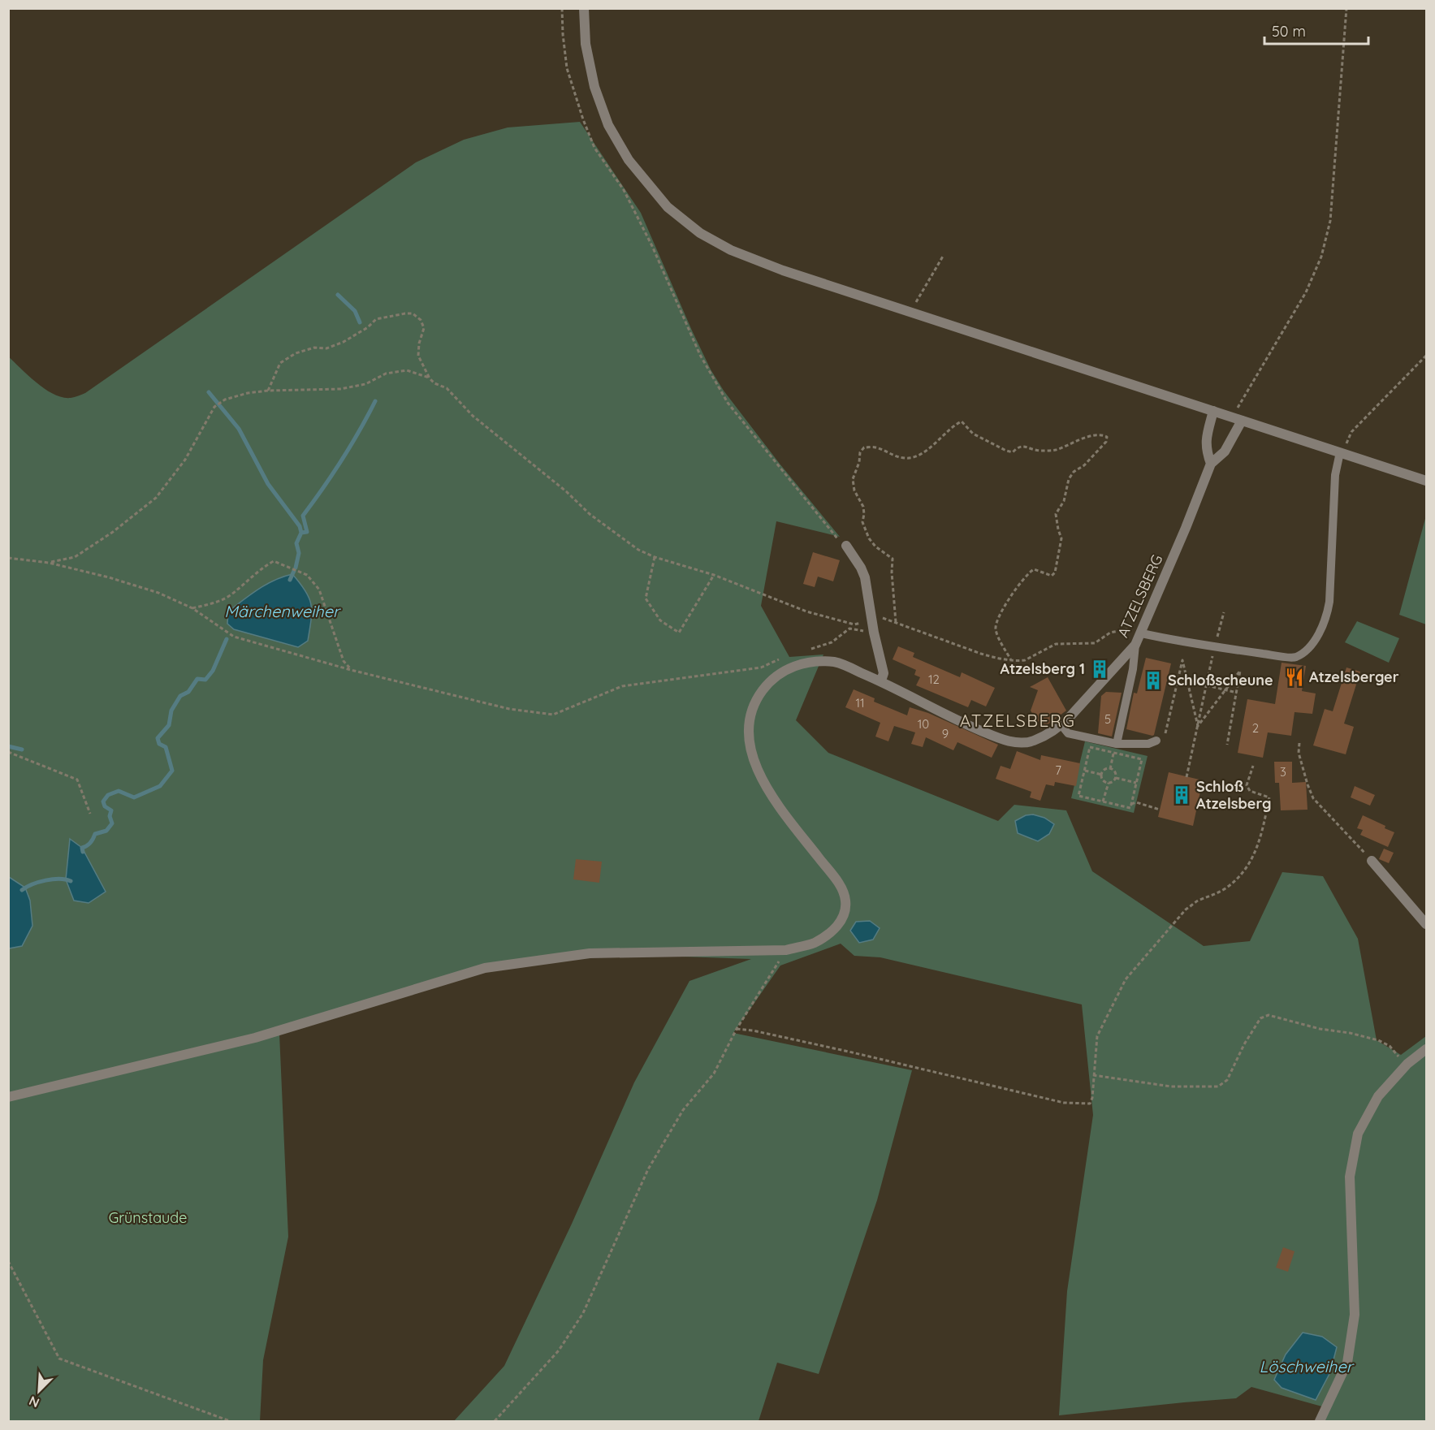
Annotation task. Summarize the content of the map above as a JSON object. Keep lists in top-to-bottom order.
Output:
{
  "streets": {
    "street": ["ATZELSBERG"]
  },
  "districts": ["ATZELSBERG"],
  "water": ["Märchenweiher", "Löschweiher"],
  "parks": ["Grünstaude"],
  "places": {
    "building": ["Atzelsberg 1", "Schloßscheune", "Schloß Atzelsberg"],
    "restaurant": ["Atzelsberger"]
  },
  "house_numbers": [
    "12",
    "11",
    "5",
    "10",
    "2",
    "9",
    "7",
    "3"
  ],
  "scale_bar": "50 m",
  "north": "bottom left"
}
